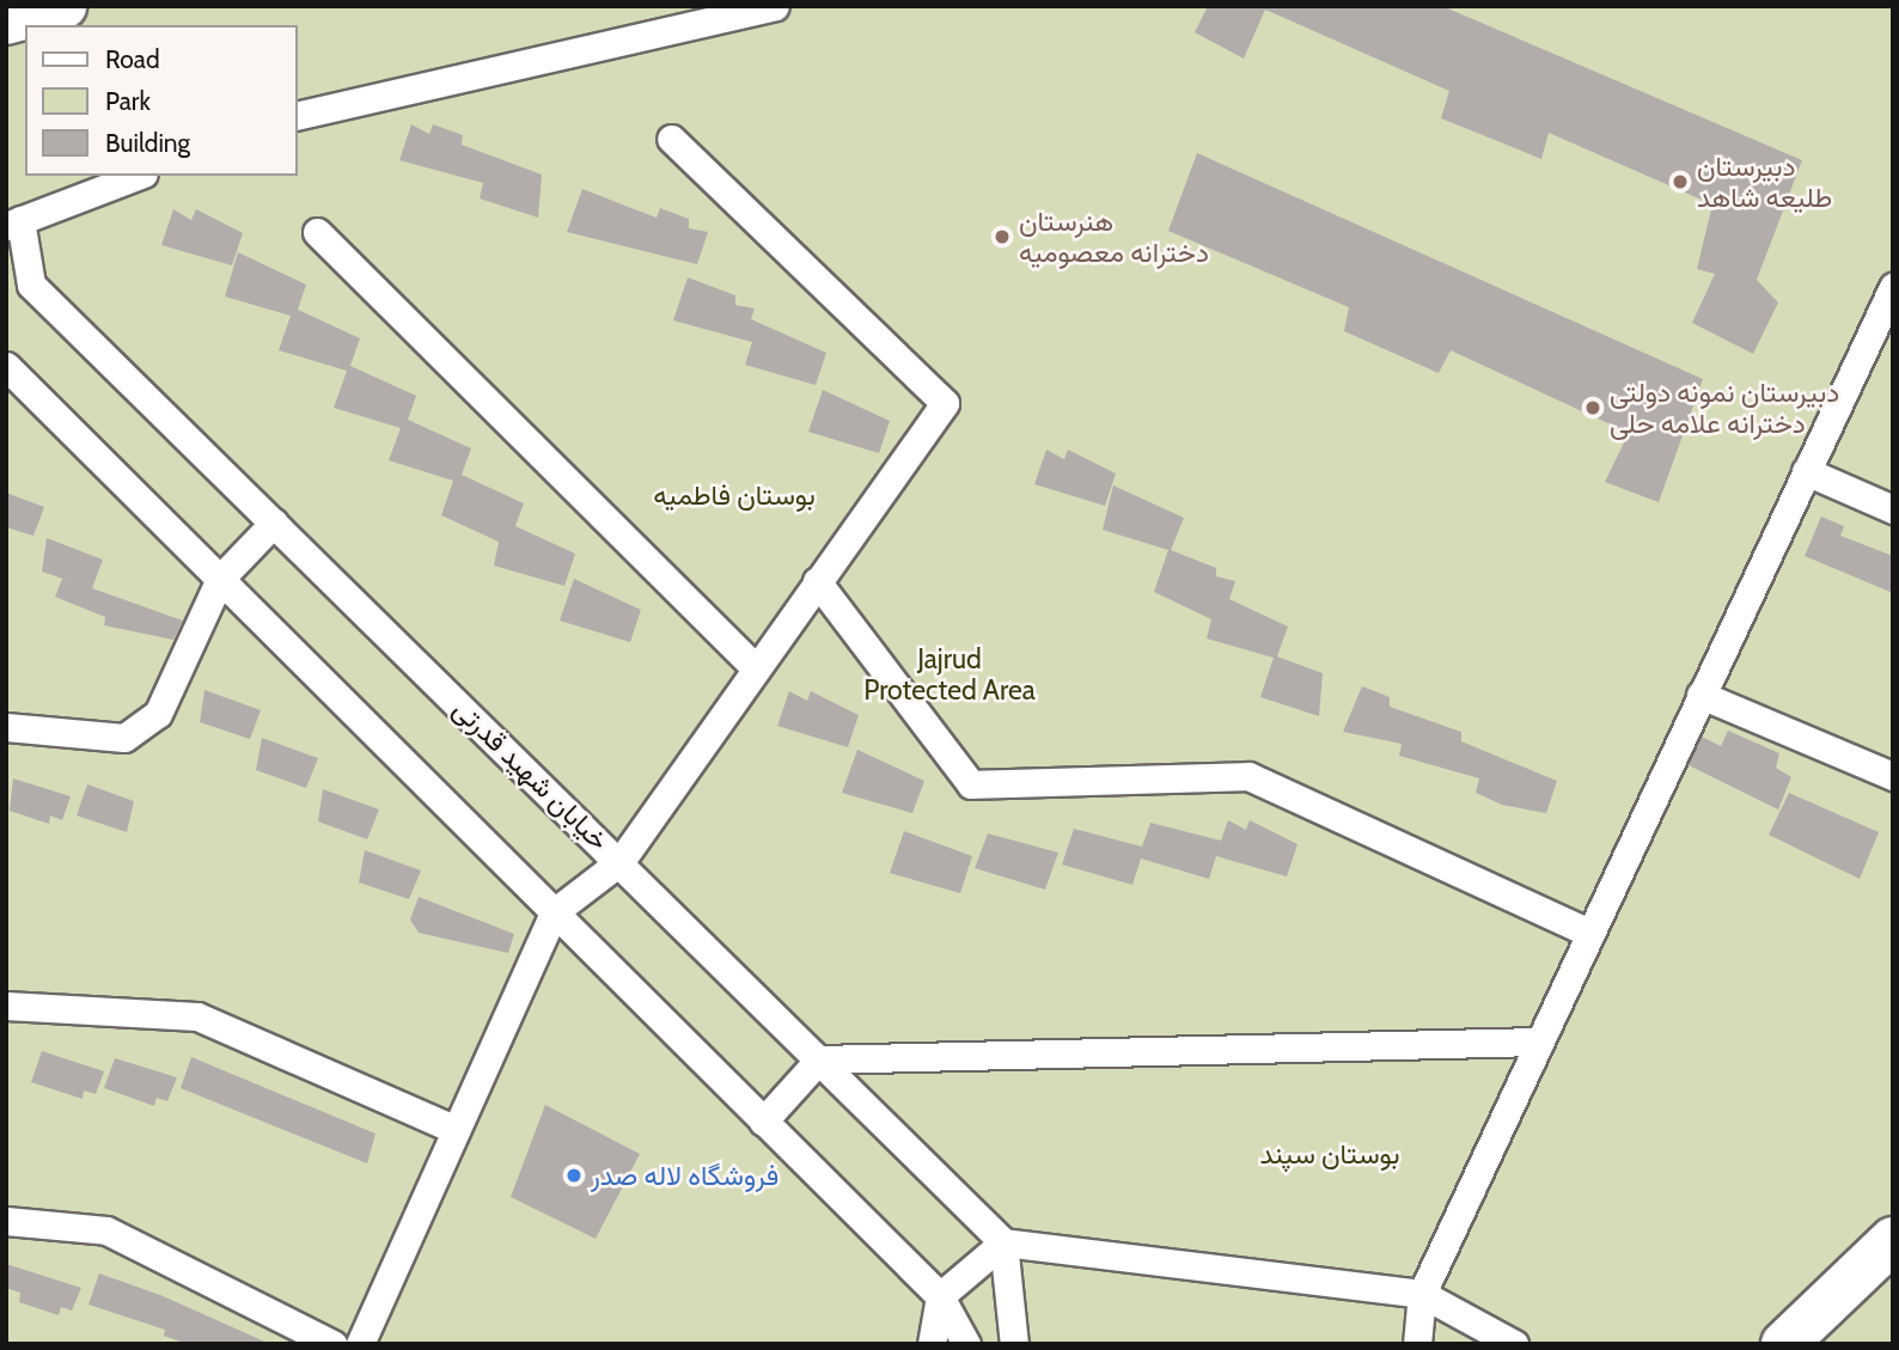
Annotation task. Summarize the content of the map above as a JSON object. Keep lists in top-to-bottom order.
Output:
{
  "streets": {
    "street": ["خیابان شهید قدرتی"]
  },
  "parks": ["بوستان فاطمیه", "Jajrud Protected Area", "بوستان سپند"],
  "places": [
    "دبیرستان طلیعه شاهد",
    "هنرستان دخترانه معصومیه",
    "دبیرستان نمونه دولتی دخترانه علامه حلی",
    "فروشگاه لاله صدر"
  ],
  "legend": ["Road", "Park", "Building"]
}
